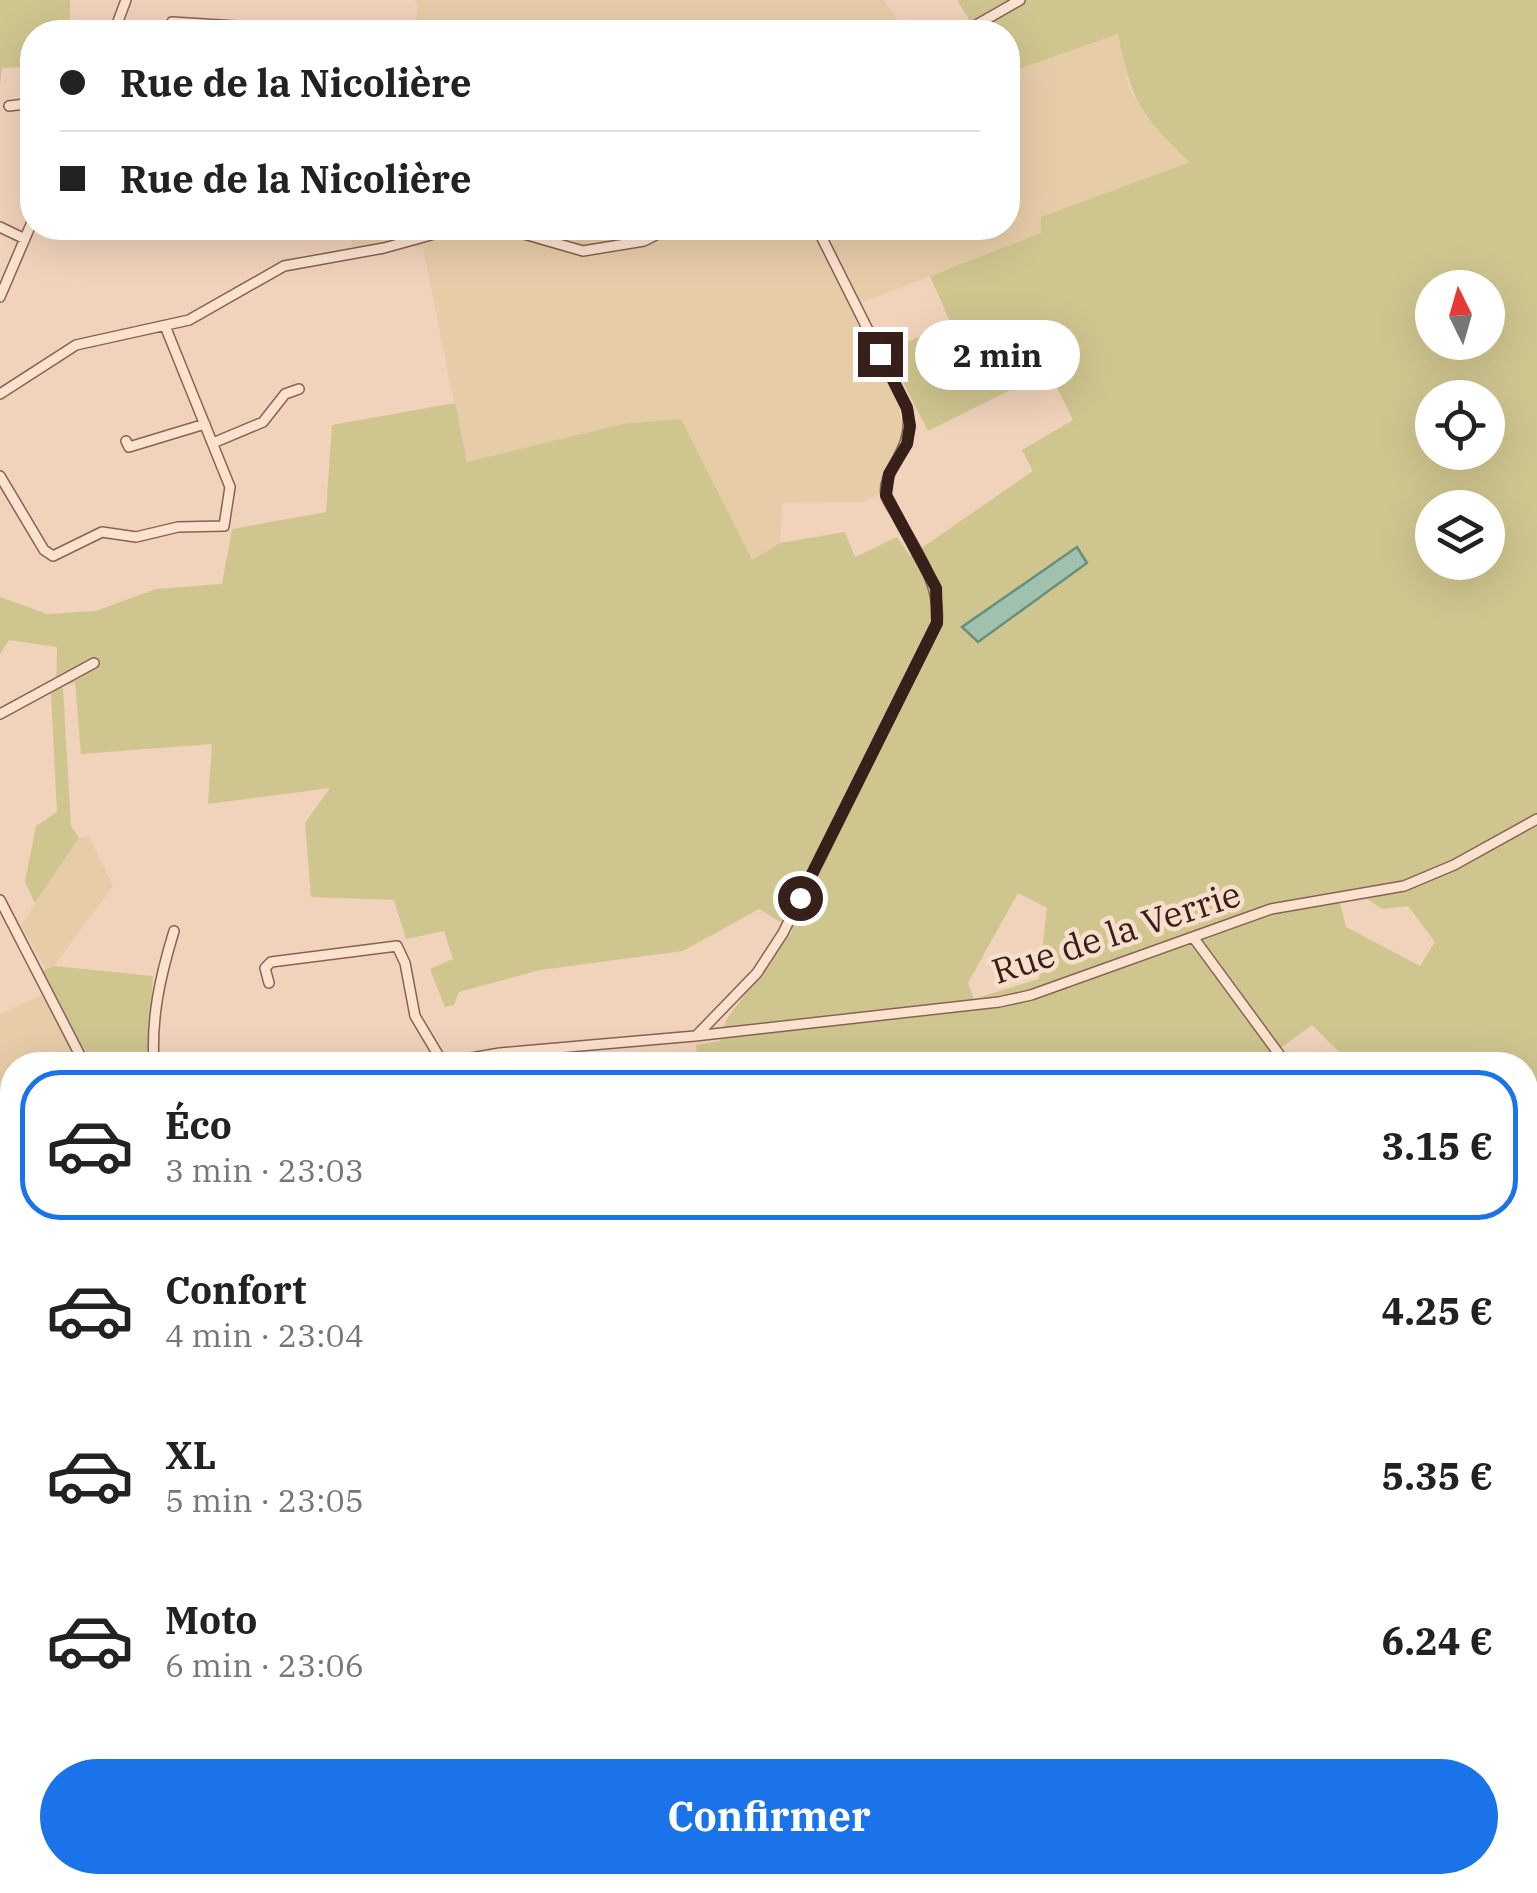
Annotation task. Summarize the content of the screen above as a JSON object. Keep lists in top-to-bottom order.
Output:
{
  "streets": {
    "street": ["Rue de la Verrie"]
  },
  "north": "top",
  "page": {
    "banner": ["Rue de la Nicolière", "Rue de la Nicolière"],
    "bubble": "2 min",
    "list": [
      {
        "name": "Éco",
        "note": "3 min · 23:03",
        "value": "3.15 €"
      },
      {
        "name": "Confort",
        "note": "4 min · 23:04",
        "value": "4.25 €"
      },
      {
        "name": "XL",
        "note": "5 min · 23:05",
        "value": "5.35 €"
      },
      {
        "name": "Moto",
        "note": "6 min · 23:06",
        "value": "6.24 €"
      }
    ],
    "buttons": "Confirmer"
  }
}
